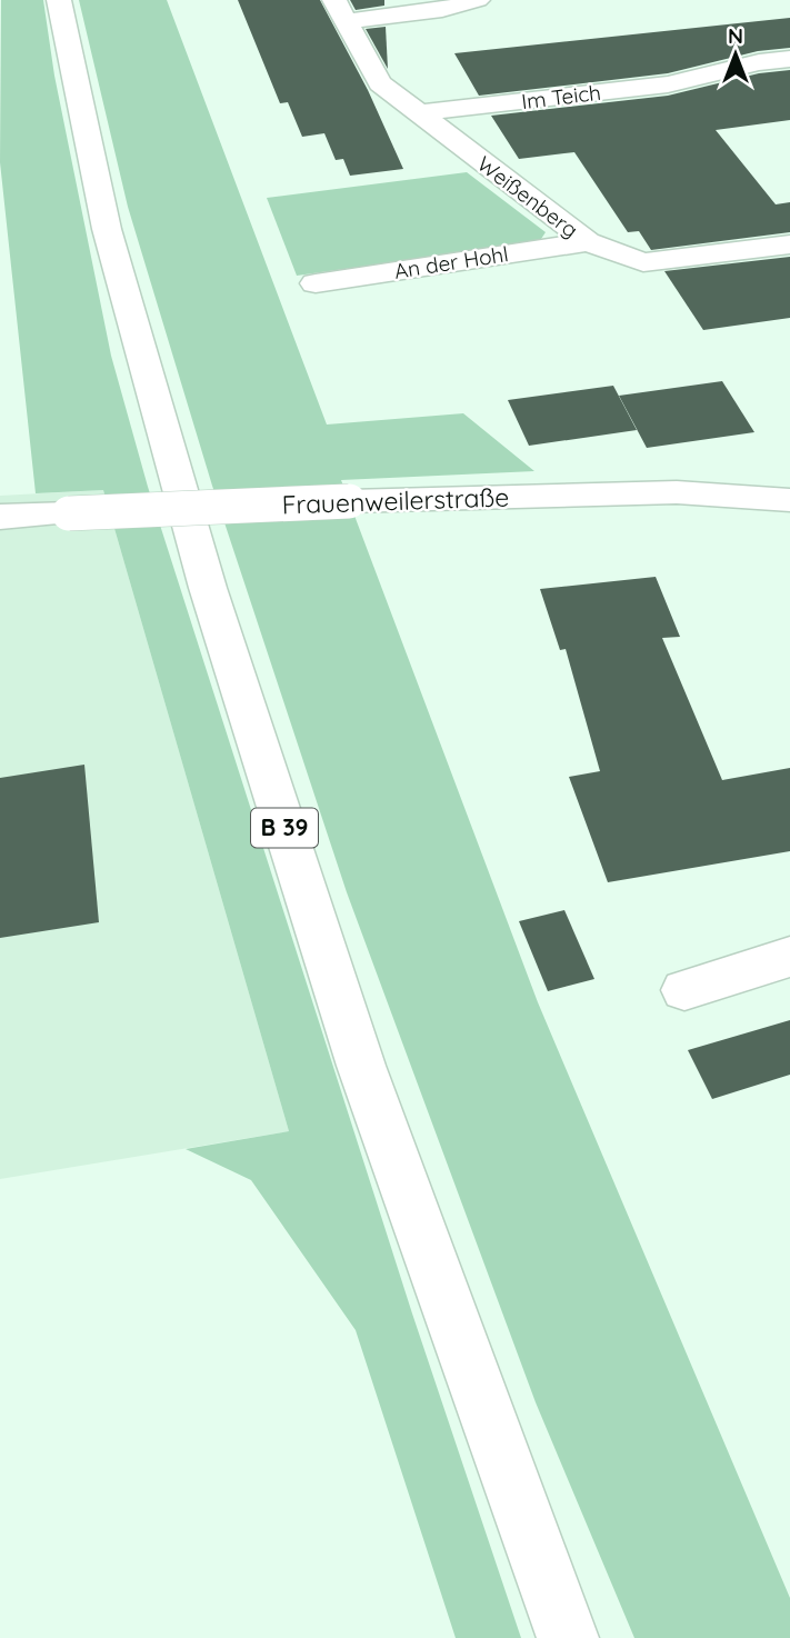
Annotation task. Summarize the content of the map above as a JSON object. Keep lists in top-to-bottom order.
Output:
{
  "streets": {
    "street": [
      "Im Teich",
      "Weißenberg",
      "An der Hohl",
      "Frauenweilerstraße",
      "B 39"
    ]
  },
  "crossings": [
    ["Im Teich", "Weißenberg"],
    ["Weißenberg", "An der Hohl"]
  ],
  "north": "top"
}
